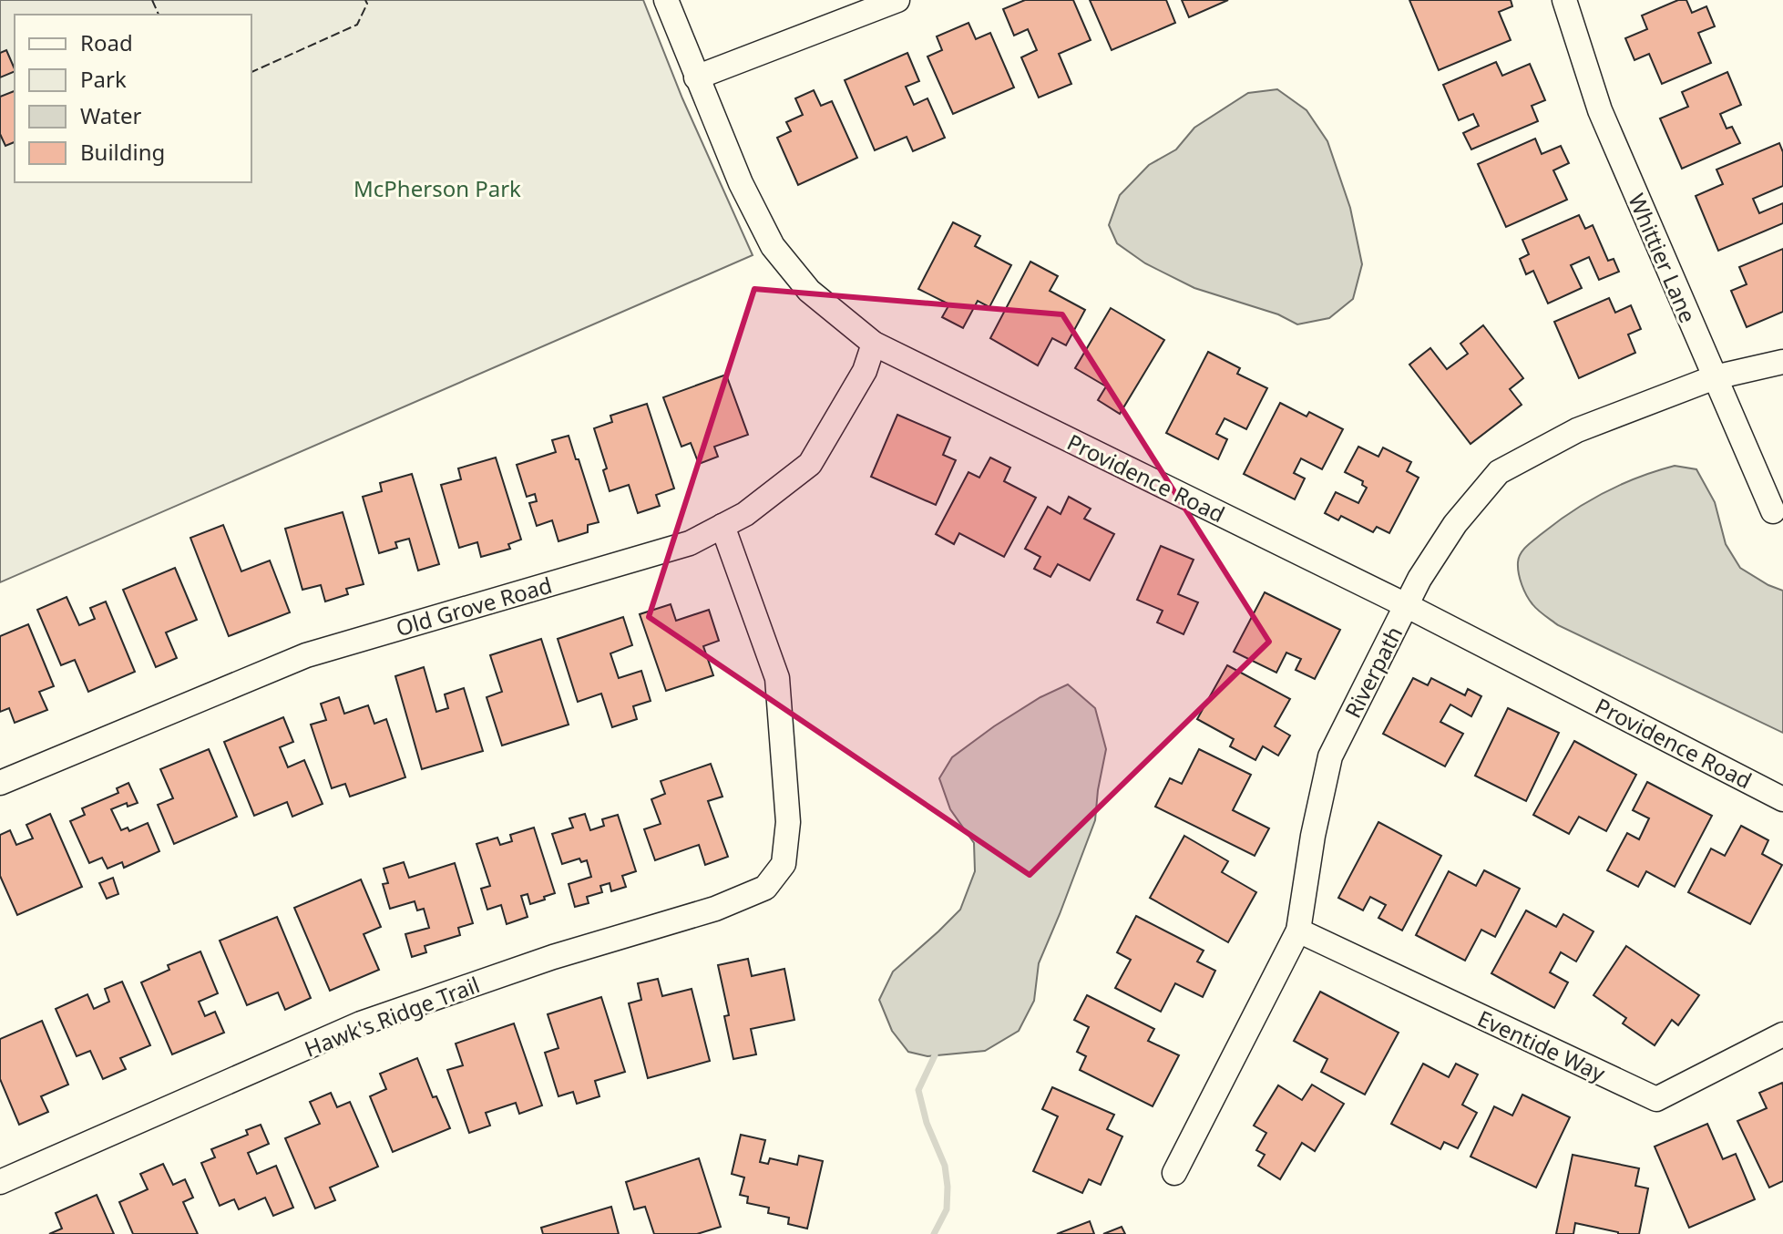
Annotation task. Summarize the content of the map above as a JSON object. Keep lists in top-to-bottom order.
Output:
{
  "streets": {
    "street": [
      "Whittier Lane",
      "Providence Road",
      "Old Grove Road",
      "Riverpath",
      "Hawk's Ridge Trail",
      "Eventide Way"
    ]
  },
  "crossings": [
    ["Whittier Lane", "Riverpath"],
    ["Providence Road", "Old Grove Road"],
    ["Providence Road", "Riverpath"],
    ["Old Grove Road", "Hawk's Ridge Trail"],
    ["Riverpath", "Eventide Way"]
  ],
  "parks": ["McPherson Park"],
  "legend": [
    "Road",
    "Park",
    "Water",
    "Building"
  ]
}
